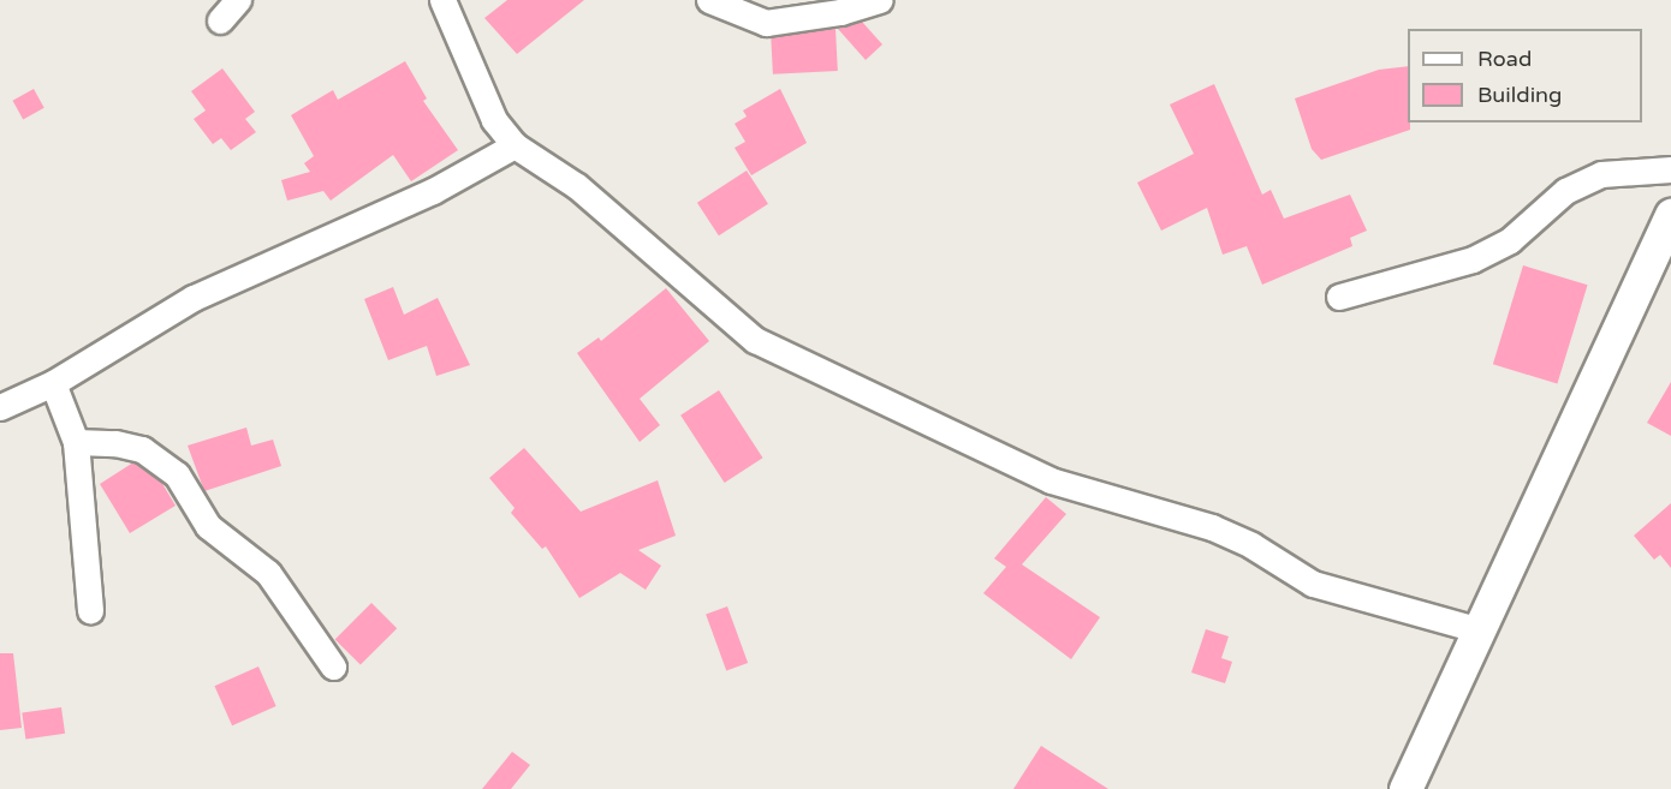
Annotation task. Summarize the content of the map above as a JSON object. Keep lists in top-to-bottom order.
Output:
{
  "legend": ["Road", "Building"]
}
